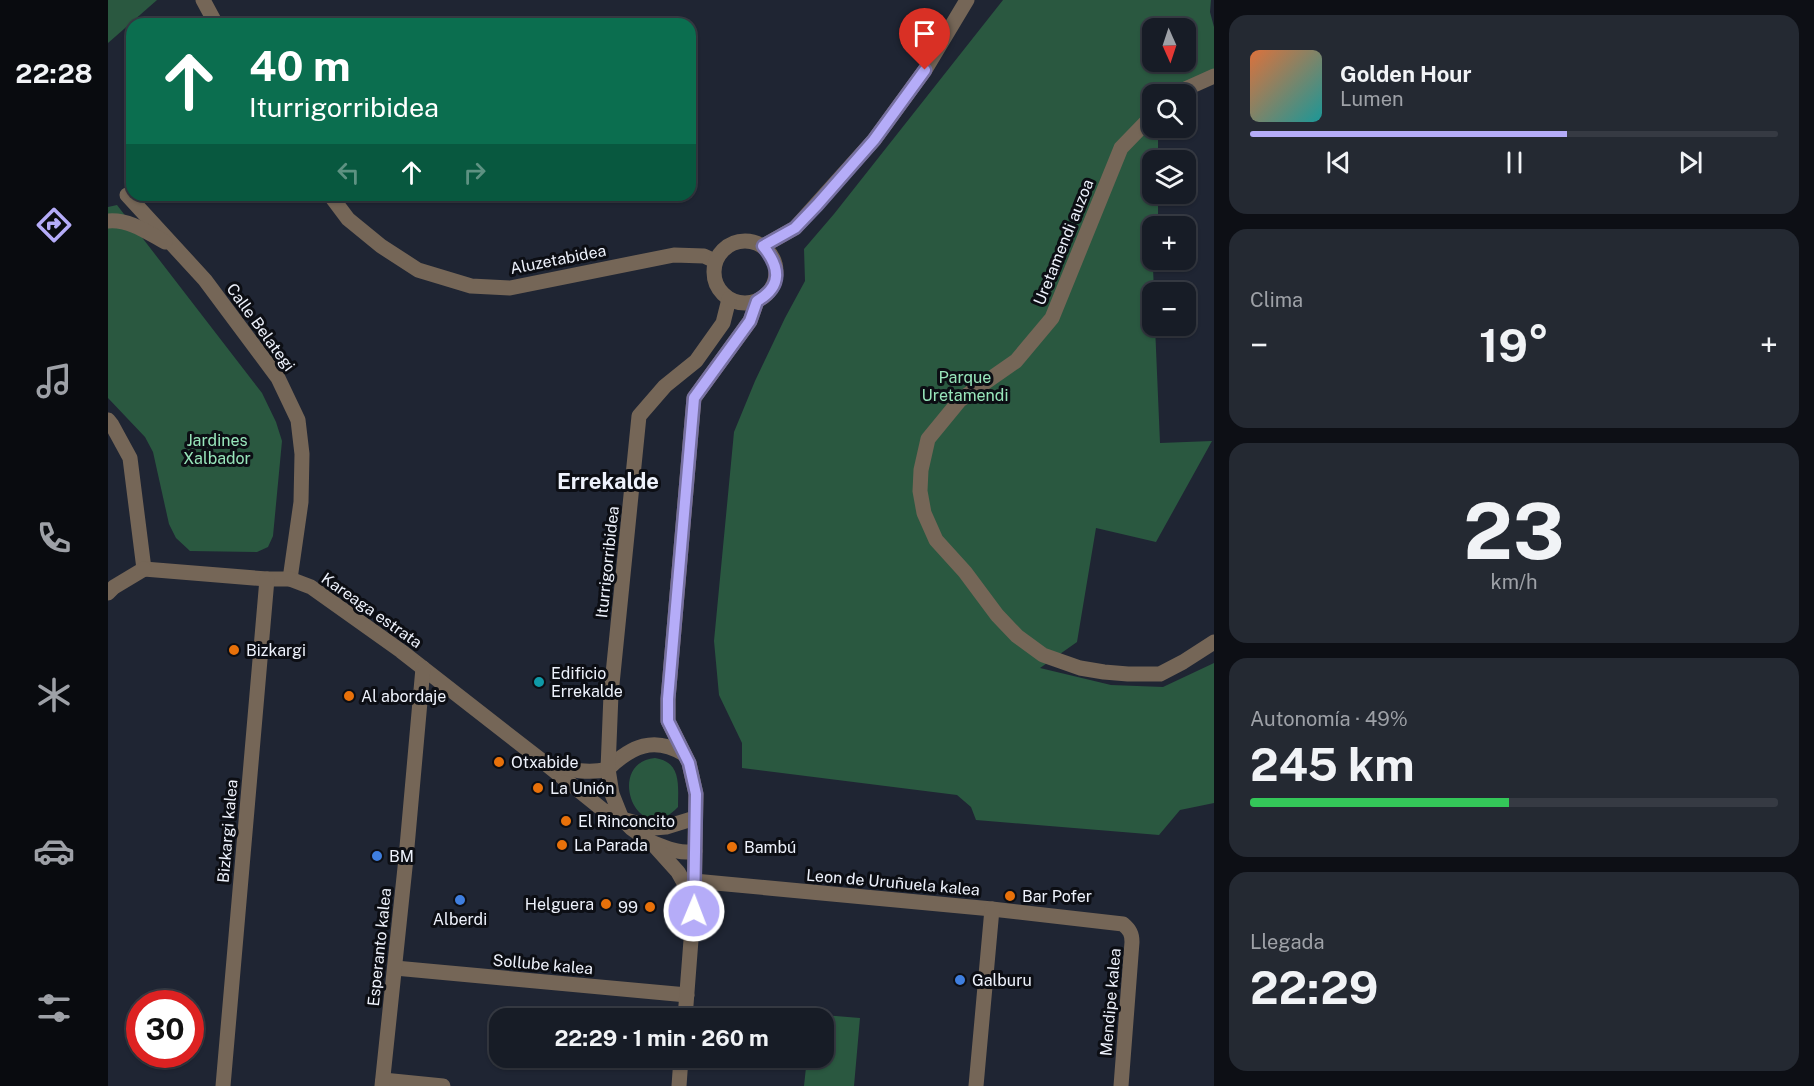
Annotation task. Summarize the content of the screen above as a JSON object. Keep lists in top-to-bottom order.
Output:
{
  "streets": {
    "street": [
      "Uretamendi auzoa",
      "Aluzetabidea",
      "Calle Belategi",
      "Iturrigorribidea",
      "Kareaga estrata",
      "Bizkargi kalea",
      "Leon de Uruñuela kalea",
      "Esperanto kalea",
      "Sollube kalea",
      "Mendipe kalea"
    ]
  },
  "crossings": [
    ["Aluzetabidea", "Iturrigorribidea"],
    ["Calle Belategi", "Kareaga estrata"],
    ["Iturrigorribidea", "Kareaga estrata"],
    ["Kareaga estrata", "Bizkargi kalea"],
    ["Kareaga estrata", "Esperanto kalea"],
    ["Leon de Uruñuela kalea", "Mendipe kalea"],
    ["Esperanto kalea", "Sollube kalea"]
  ],
  "districts": ["Errekalde"],
  "parks": ["Parque Uretamendi", "Jardines Xalbador"],
  "places": [
    "Bizkargi",
    "Edificio Errekalde",
    "Al abordaje",
    "Otxabide",
    "La Unión",
    "El Rinconcito",
    "La Parada",
    "Bambú",
    "BM",
    "Bar Pofer",
    "Alberdi",
    "Helguera",
    "99",
    "Galburu"
  ],
  "north": "bottom",
  "page": {
    "tabs": "22:28",
    "map_buttons": ["+", "−"],
    "turn": ["40 m", "Iturrigorribidea"],
    "song": ["Golden Hour", "Lumen"],
    "tile": [
      "Clima",
      ["23", "km/h"],
      ["Autonomía · 49%", "245 km"],
      ["Llegada", "22:29"]
    ],
    "heat": ["−", "19°", "+"],
    "limit": "30",
    "trip": "22:29 · 1 min · 260 m"
  }
}
